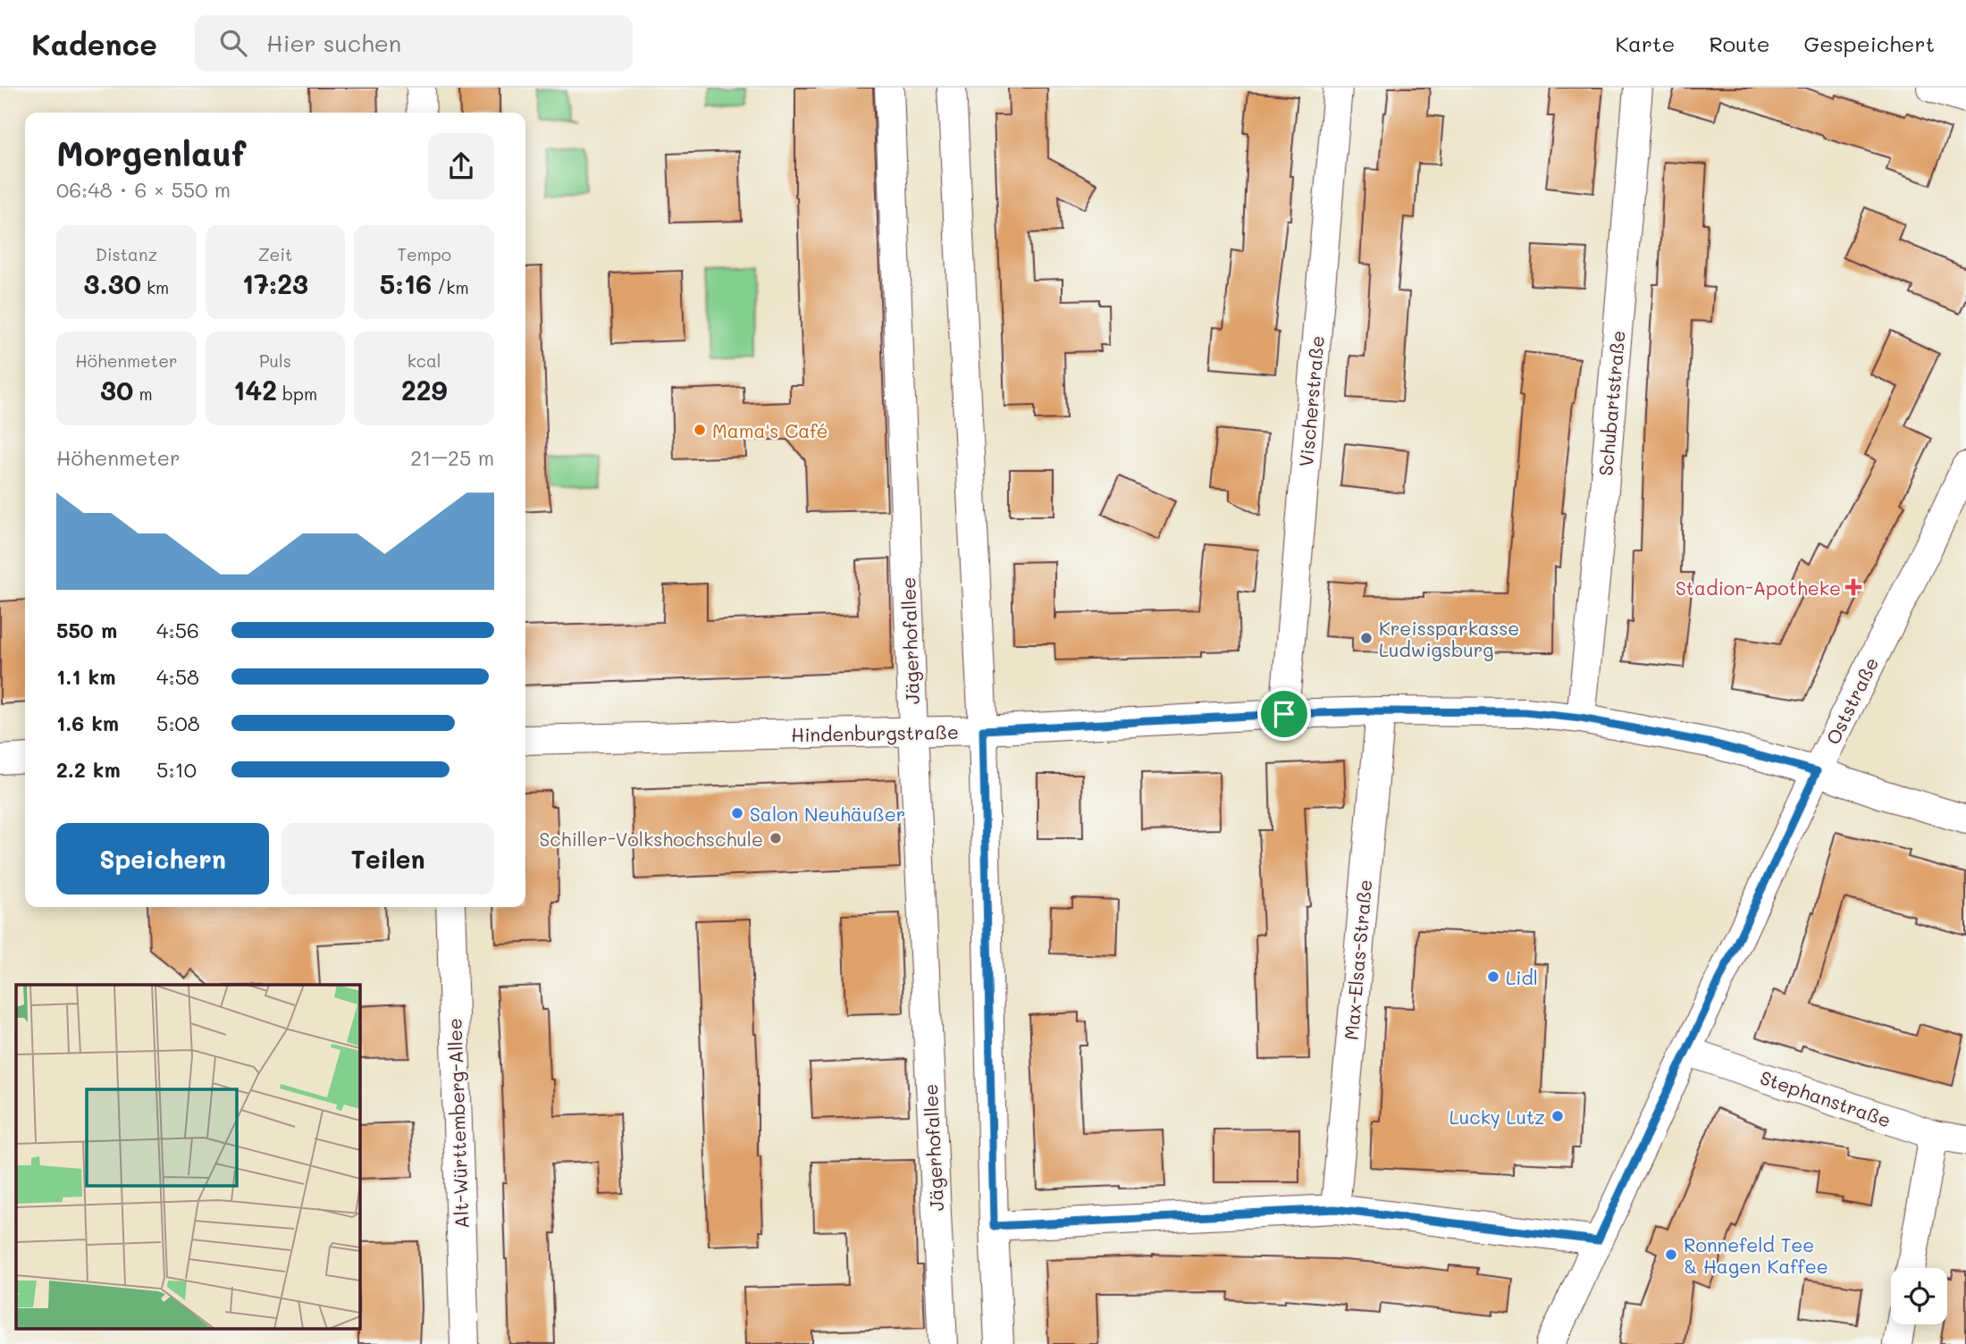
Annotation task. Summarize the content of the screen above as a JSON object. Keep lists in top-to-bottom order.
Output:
{
  "streets": {
    "street": [
      "Vischerstraße",
      "Schubartstraße",
      "Jägerhofallee",
      "Oststraße",
      "Hindenburgstraße",
      "Max-Elsas-Straße",
      "Stephanstraße",
      "Alt-Württemberg-Allee"
    ]
  },
  "crossings": [
    ["Vischerstraße", "Hindenburgstraße"],
    ["Schubartstraße", "Hindenburgstraße"],
    ["Jägerhofallee", "Hindenburgstraße"],
    ["Oststraße", "Hindenburgstraße"],
    ["Oststraße", "Stephanstraße"],
    ["Hindenburgstraße", "Max-Elsas-Straße"]
  ],
  "places": {
    "other": [
      "Mama's Café",
      "Kreissparkasse Ludwigsburg",
      "Salon Neuhäußer",
      "Schiller-Volkshochschule",
      "Lidl",
      "Lucky Lutz",
      "Ronnefeld Tee & Hagen Kaffee"
    ],
    "health": ["Stadion-Apotheke"]
  },
  "page": {
    "header": "Kadence",
    "search": "Hier suchen",
    "nav": ["Karte", "Route", "Gespeichert"],
    "heading": ["Morgenlauf", "06:48 · 6 × 550 m"],
    "stats": [
      ["Distanz", "3.30 km"],
      ["Zeit", "17:23"],
      ["Tempo", "5:16 /km"],
      ["Höhenmeter", "30 m"],
      ["Puls", "142 bpm"],
      ["kcal", "229"]
    ],
    "chart": ["Höhenmeter", "21–25 m"],
    "list": [
      {
        "name": "550 m",
        "note": "4:56"
      },
      {
        "name": "1.1 km",
        "note": "4:58"
      },
      {
        "name": "1.6 km",
        "note": "5:08"
      },
      {
        "name": "2.2 km",
        "note": "5:10"
      }
    ],
    "buttons": ["Speichern", "Teilen"]
  }
}
